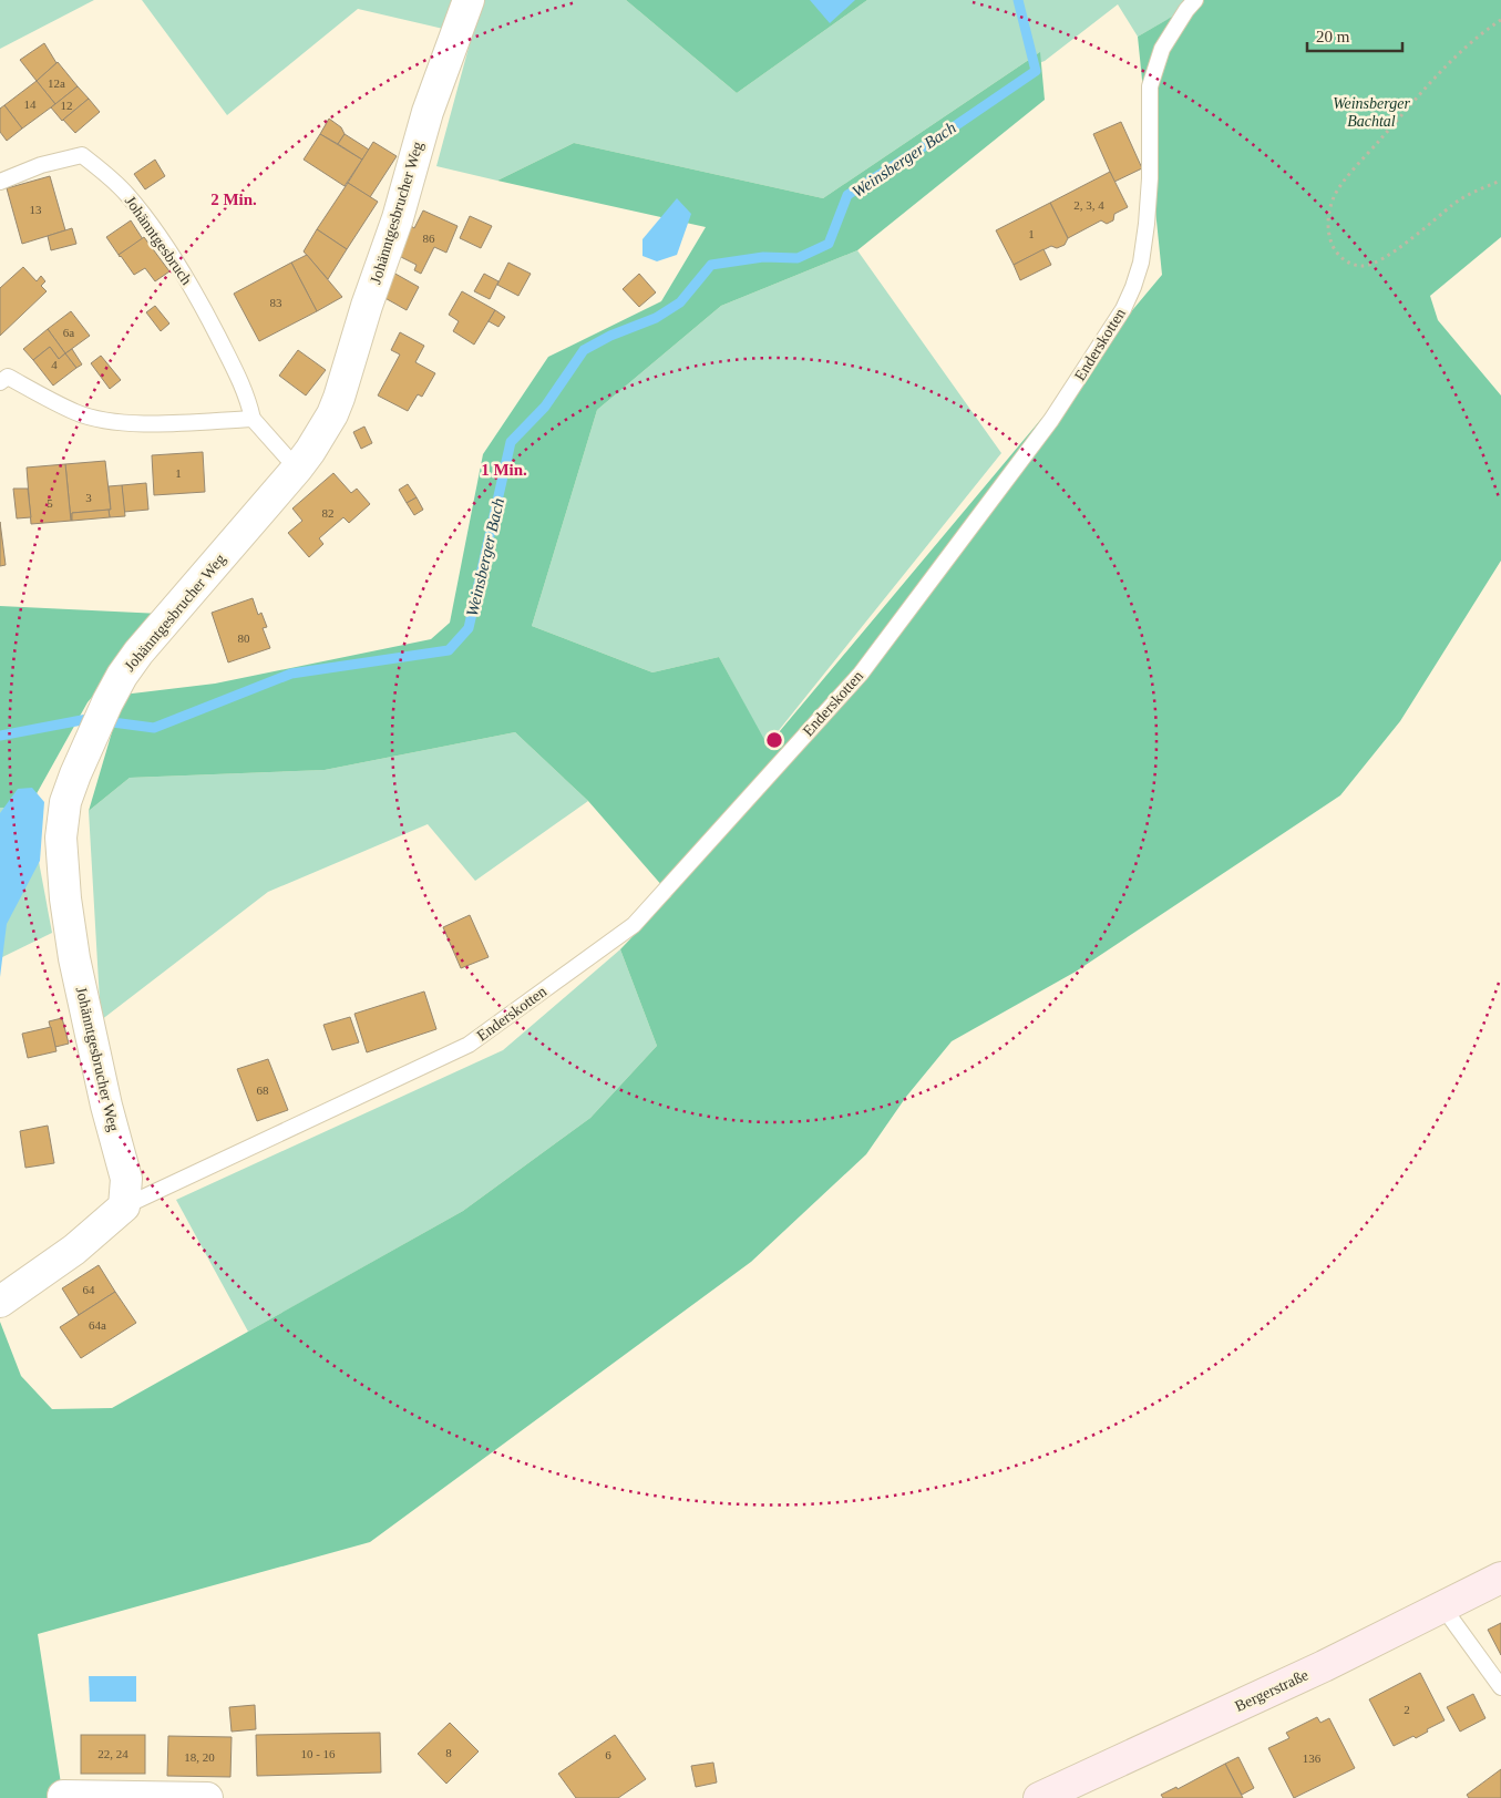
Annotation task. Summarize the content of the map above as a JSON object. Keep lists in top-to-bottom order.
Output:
{
  "streets": {
    "street": ["Johänntgesbrucher Weg", "Bergerstraße"],
    "lane": ["Johänntgesbruch", "Enderskotten"]
  },
  "crossings": [
    ["Johänntgesbrucher Weg", "Johänntgesbruch"],
    ["Johänntgesbrucher Weg", "Enderskotten"]
  ],
  "water": ["Weinsberger Bach"],
  "parks": ["Weinsberger Bachtal"],
  "house_numbers": [
    "12a",
    "14",
    "12",
    "2, 3, 4",
    "13",
    "1",
    "86",
    "83",
    "6a",
    "4",
    "1",
    "3",
    "5",
    "82",
    "80",
    "68",
    "64",
    "64a",
    "2",
    "8",
    "22, 24",
    "10 - 16",
    "6",
    "18, 20",
    "136"
  ],
  "scale_bar": "20 m",
  "rings": ["2 Min.", "1 Min."]
}
